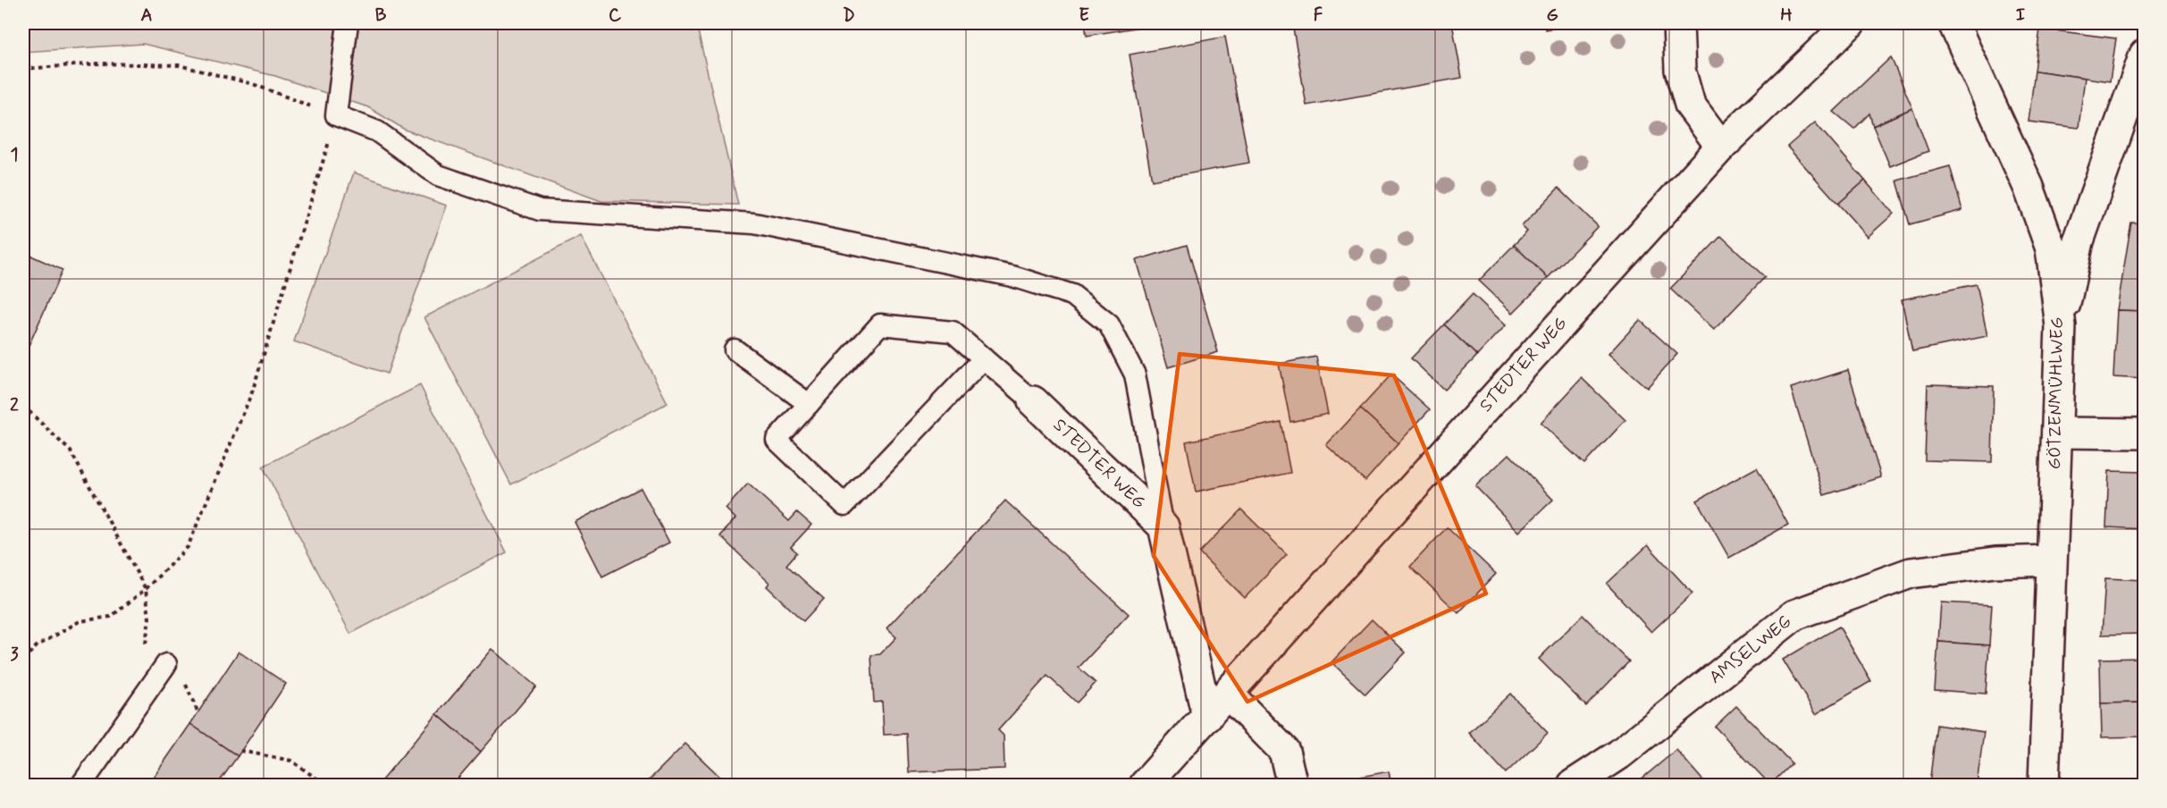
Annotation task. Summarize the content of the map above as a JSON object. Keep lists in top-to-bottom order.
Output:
{
  "streets": {
    "street": ["STEDTER WEG", "GÖTZENMÜHLWEG", "AMSELWEG"]
  },
  "crossings": [
    ["GÖTZENMÜHLWEG", "AMSELWEG"]
  ],
  "grid": {
    "columns": [
      "A",
      "B",
      "C",
      "D",
      "E",
      "F",
      "G",
      "H",
      "I"
    ],
    "rows": ["1", "2", "3"]
  }
}
